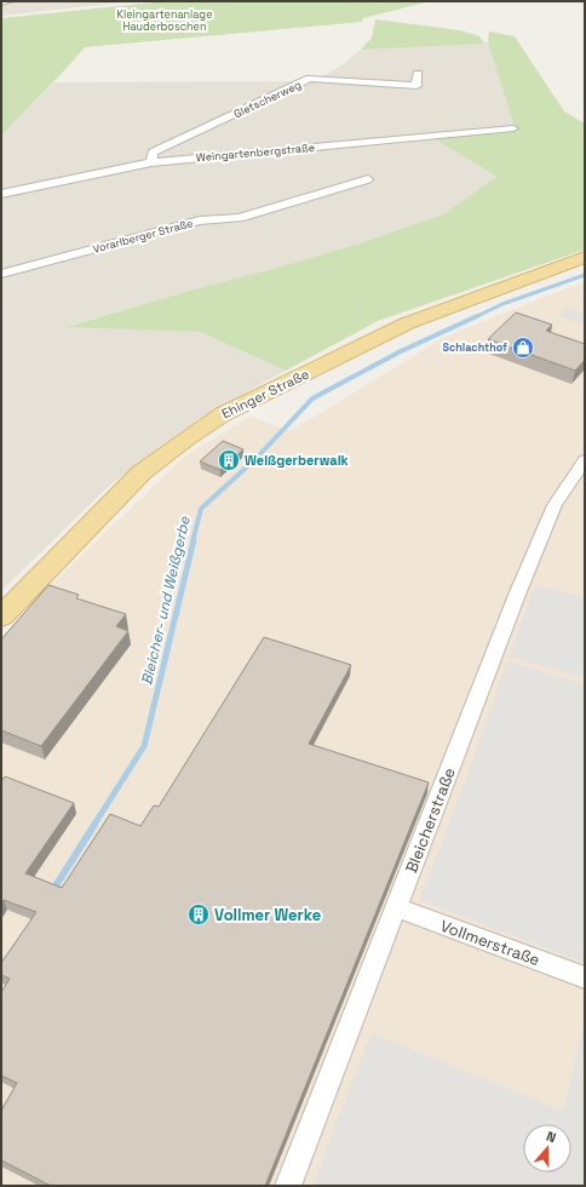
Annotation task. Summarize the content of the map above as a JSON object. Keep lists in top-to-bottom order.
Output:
{
  "streets": {
    "main road": ["Ehinger Straße"],
    "street": [
      "Gletscherweg",
      "Weingartenbergstraße",
      "Vorarlberger Straße",
      "Bleicherstraße",
      "Vollmerstraße"
    ]
  },
  "crossings": [
    ["Gletscherweg", "Weingartenbergstraße"],
    ["Bleicherstraße", "Vollmerstraße"]
  ],
  "water": ["Bleicher- und Weißgerbe"],
  "parks": ["Kleingartenanlage Hauderboschen"],
  "places": {
    "shop": ["Schlachthof"],
    "building": ["Weißgerberwalk", "Vollmer Werke"]
  },
  "north": "top"
}
